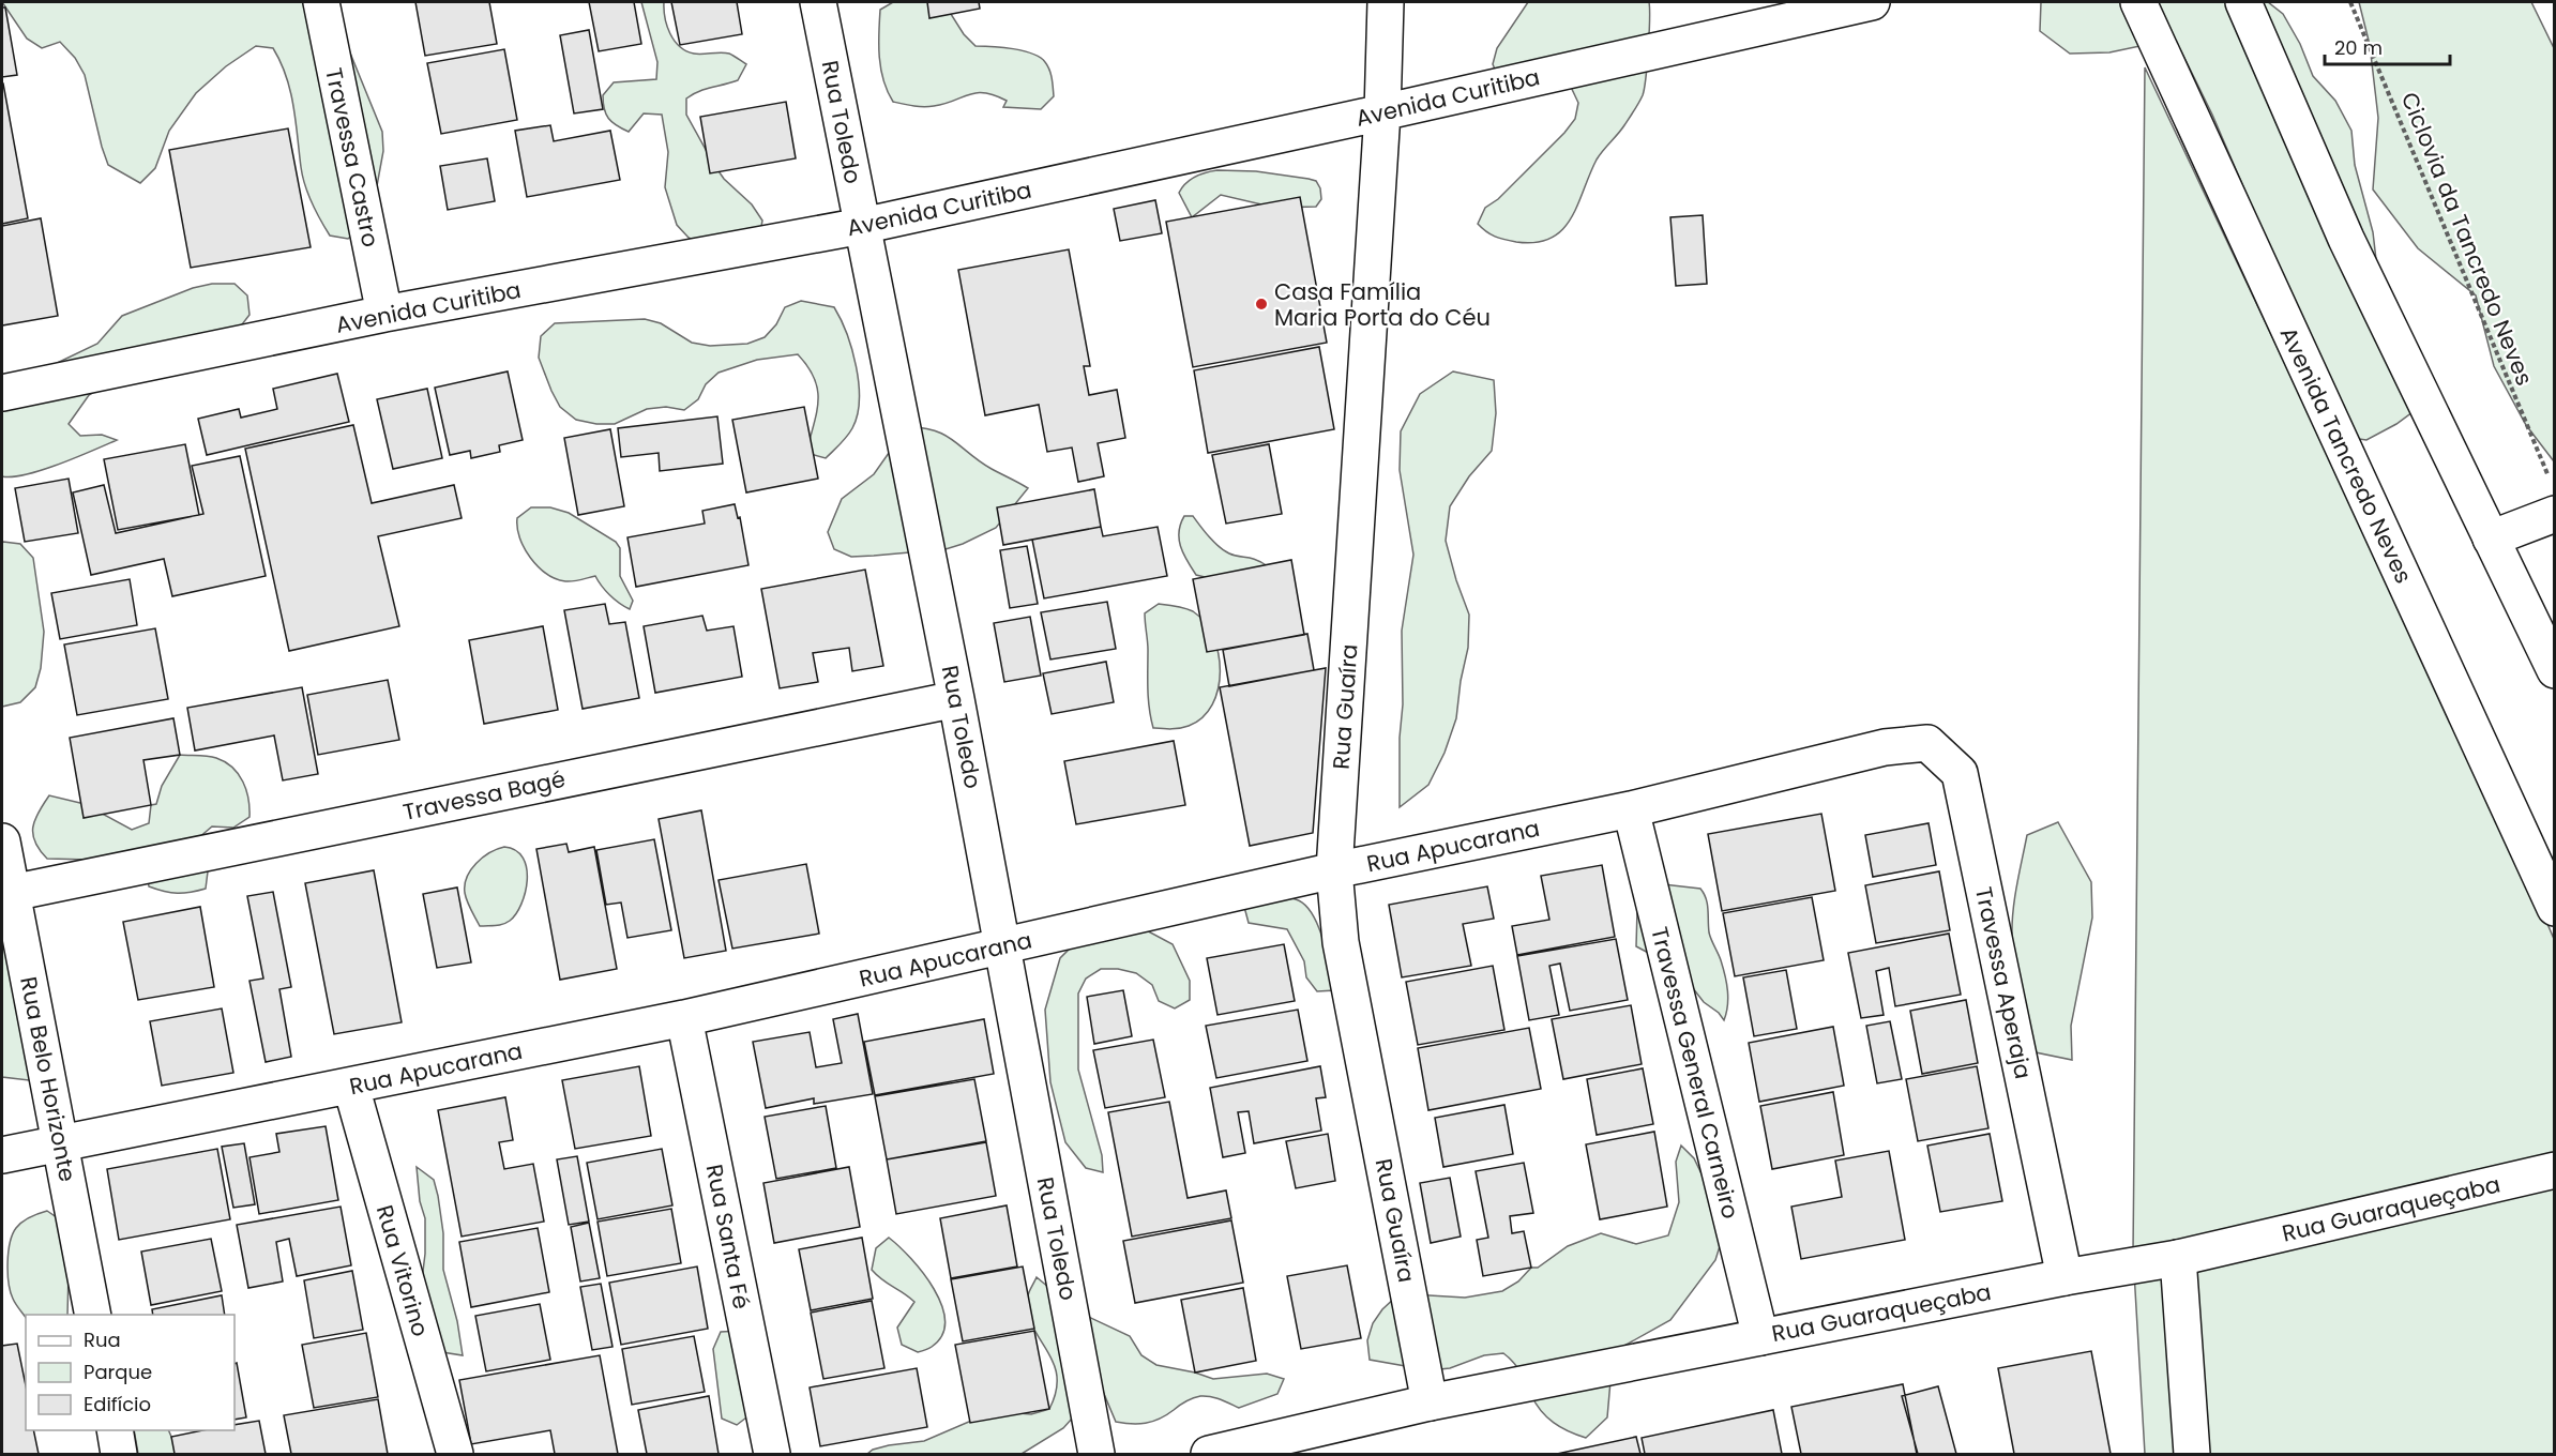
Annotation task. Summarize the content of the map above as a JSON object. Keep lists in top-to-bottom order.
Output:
{
  "streets": {
    "street": [
      "Avenida Curitiba",
      "Rua Toledo",
      "Travessa Castro",
      "Avenida Tancredo Neves",
      "Rua Guaíra",
      "Travessa Bagé",
      "Rua Apucarana",
      "Travessa Aperaja",
      "Travessa General Carneiro",
      "Rua Belo Horizonte",
      "Rua Guaraqueçaba",
      "Rua Santa Fé",
      "Rua Vitorino"
    ],
    "path": ["Ciclovia da Tancredo Neves"]
  },
  "crossings": [
    ["Avenida Curitiba", "Rua Toledo"],
    ["Avenida Curitiba", "Travessa Castro"],
    ["Avenida Curitiba", "Rua Guaíra"],
    ["Rua Toledo", "Travessa Bagé"],
    ["Rua Toledo", "Rua Apucarana"],
    ["Rua Guaíra", "Rua Apucarana"],
    ["Rua Guaíra", "Rua Guaraqueçaba"],
    ["Travessa Bagé", "Rua Belo Horizonte"],
    ["Rua Apucarana", "Travessa Aperaja"],
    ["Rua Apucarana", "Travessa General Carneiro"],
    ["Rua Apucarana", "Rua Belo Horizonte"],
    ["Rua Apucarana", "Rua Santa Fé"],
    ["Rua Apucarana", "Rua Vitorino"],
    ["Travessa Aperaja", "Rua Guaraqueçaba"],
    ["Travessa General Carneiro", "Rua Guaraqueçaba"]
  ],
  "places": ["Casa Família Maria Porta do Céu"],
  "legend": ["Rua", "Parque", "Edifício"],
  "scale_bar": "20 m"
}
